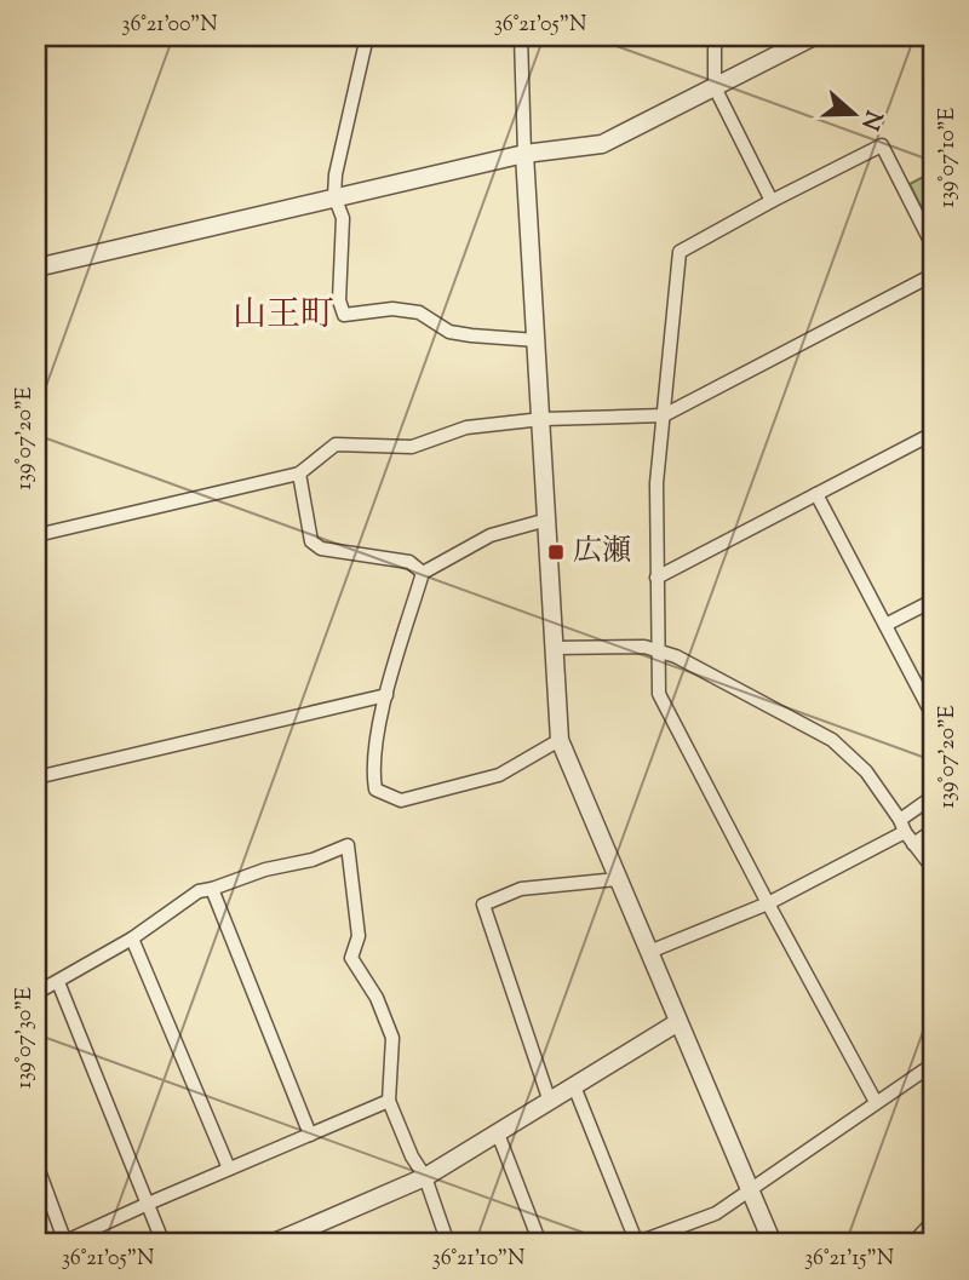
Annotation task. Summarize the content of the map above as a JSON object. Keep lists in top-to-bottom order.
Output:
{
  "districts": ["山王町"],
  "places": {
    "transit": ["広瀬"]
  },
  "north": "right",
  "coordinates": [
    "36°21'00\"N",
    "36°21'05\"N",
    "139°07'10\"E",
    "139°07'20\"E",
    "139°07'30\"E",
    "36°21'10\"N",
    "36°21'15\"N"
  ]
}
